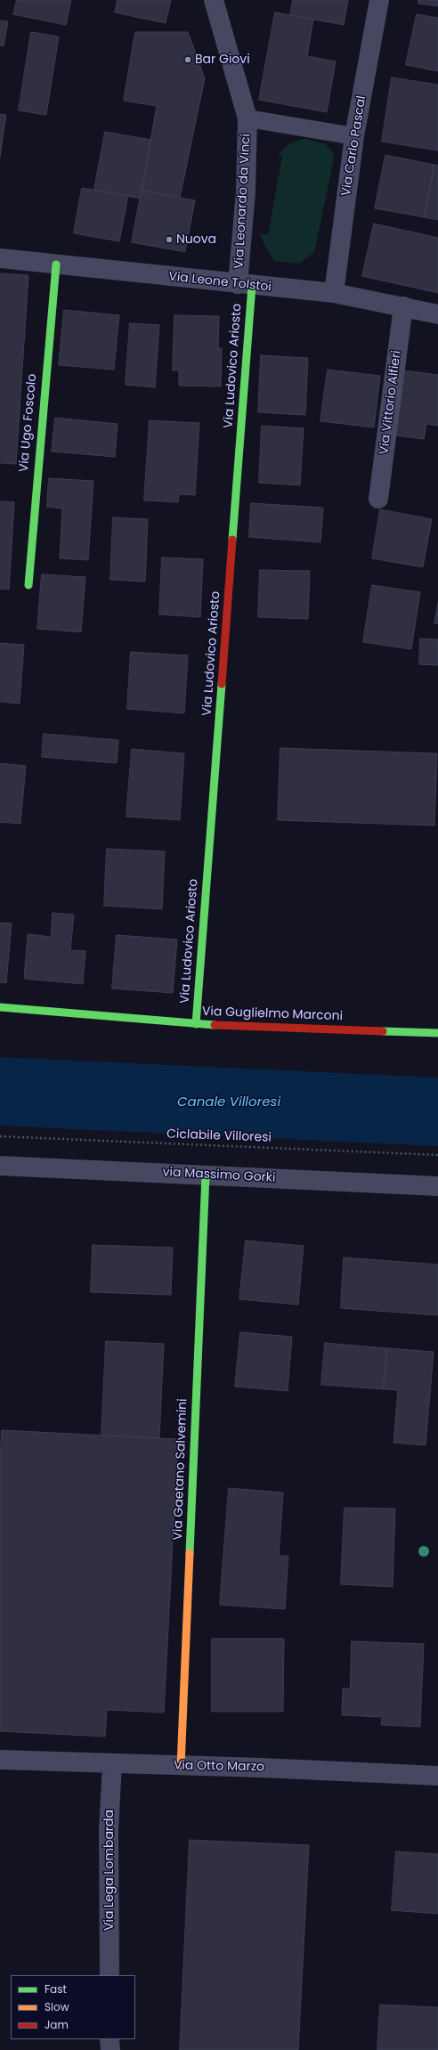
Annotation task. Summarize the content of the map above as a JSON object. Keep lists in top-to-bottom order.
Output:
{
  "streets": {
    "street": [
      "Via Carlo Pascal",
      "Via Leonardo da Vinci",
      "Via Leone Tolstoi",
      "Via Ludovico Ariosto",
      "Via Vittorio Alfieri",
      "Via Ugo Foscolo",
      "Via Guglielmo Marconi",
      "via Massimo Gorki",
      "Via Gaetano Salvemini",
      "Via Otto Marzo",
      "Via Lega Lombarda"
    ],
    "path": ["Ciclabile Villoresi"]
  },
  "crossings": [
    ["Via Carlo Pascal", "Via Leonardo da Vinci"],
    ["Via Carlo Pascal", "Via Leone Tolstoi"],
    ["Via Leonardo da Vinci", "Via Leone Tolstoi"],
    ["Via Leonardo da Vinci", "Via Ludovico Ariosto"],
    ["Via Leone Tolstoi", "Via Ludovico Ariosto"],
    ["Via Leone Tolstoi", "Via Vittorio Alfieri"],
    ["Via Leone Tolstoi", "Via Ugo Foscolo"],
    ["Via Ludovico Ariosto", "Via Guglielmo Marconi"],
    ["via Massimo Gorki", "Via Gaetano Salvemini"],
    ["Via Gaetano Salvemini", "Via Otto Marzo"],
    ["Via Otto Marzo", "Via Lega Lombarda"]
  ],
  "water": ["Canale Villoresi"],
  "places": ["Bar Giovi", "Nuova"],
  "legend": ["Fast", "Slow", "Jam"]
}
